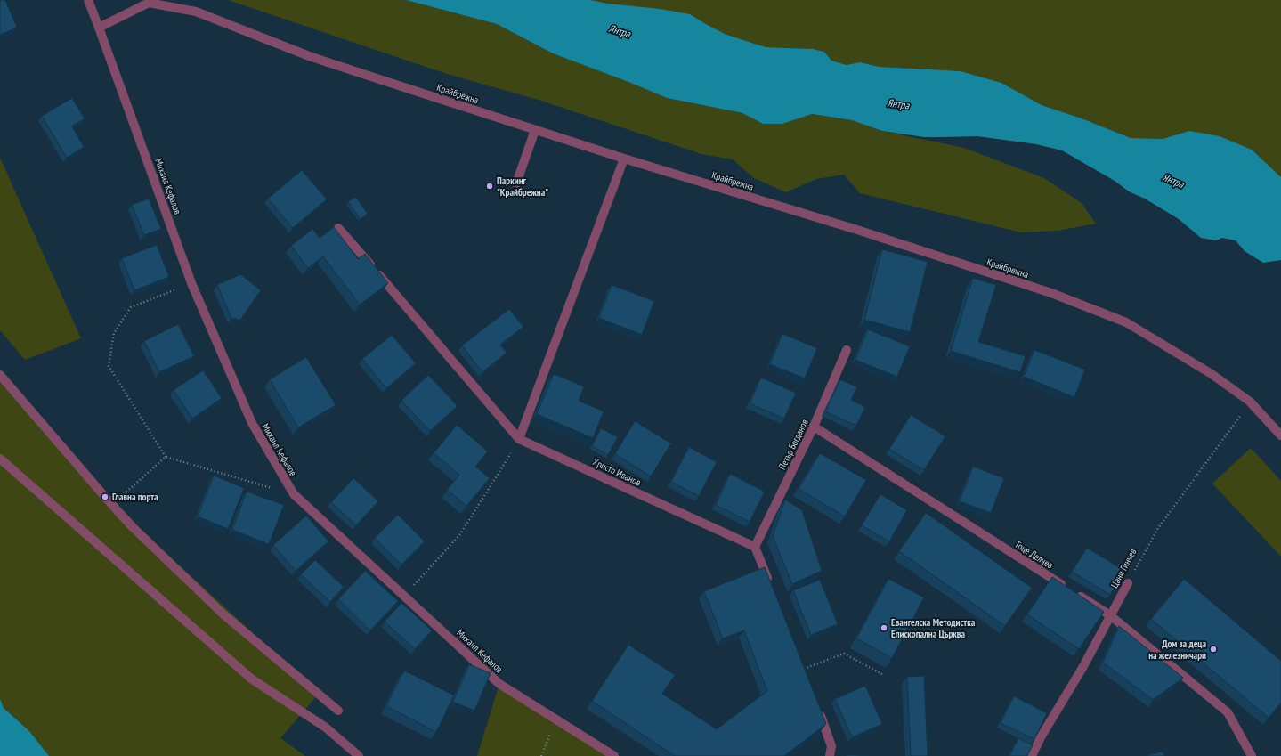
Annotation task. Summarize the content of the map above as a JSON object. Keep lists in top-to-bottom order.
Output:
{
  "streets": {
    "street": [
      "Крайбрежна",
      "Михаил Кефалов",
      "Петър Богданов",
      "Христо Иванов",
      "Гоце Делчев",
      "Цани Гинчев"
    ]
  },
  "crossings": [
    ["Крайбрежна", "Цани Гинчев"],
    ["Петър Богданов", "Христо Иванов"],
    ["Петър Богданов", "Гоце Делчев"],
    ["Гоце Делчев", "Цани Гинчев"]
  ],
  "water": ["Янтра"],
  "places": [
    "Паркинг \"Крайбрежна\"",
    "Главна порта",
    "Евангелска Методистка Епископална Църква",
    "Дом за деца на железничари"
  ]
}
